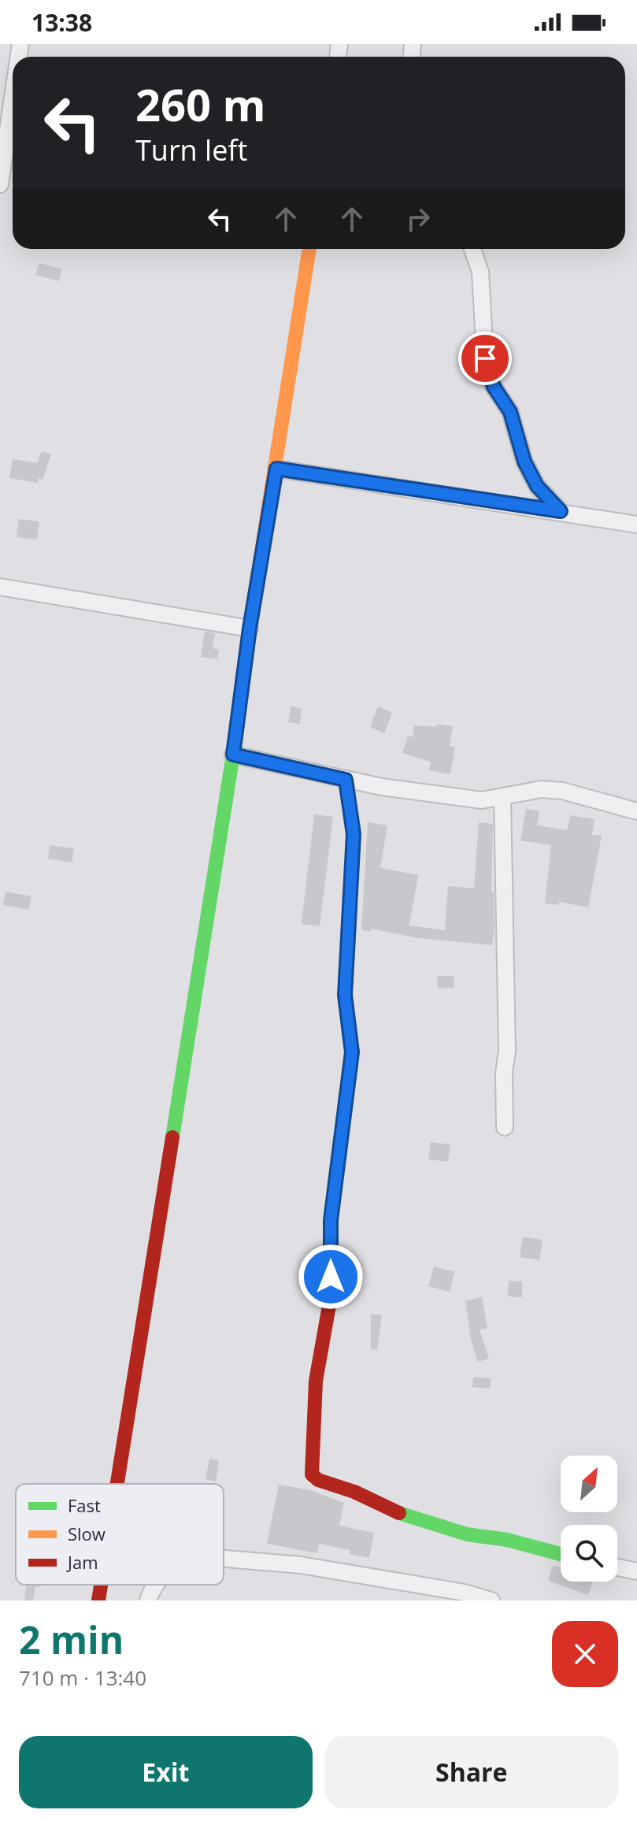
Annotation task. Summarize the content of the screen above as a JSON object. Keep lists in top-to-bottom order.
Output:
{
  "legend": ["Fast", "Slow", "Jam"],
  "north": "top right",
  "page": {
    "status": "13:38",
    "turn": ["260 m", "Turn left"],
    "heading": ["2 min", "710 m · 13:40"],
    "buttons": ["Exit", "Share"]
  }
}
